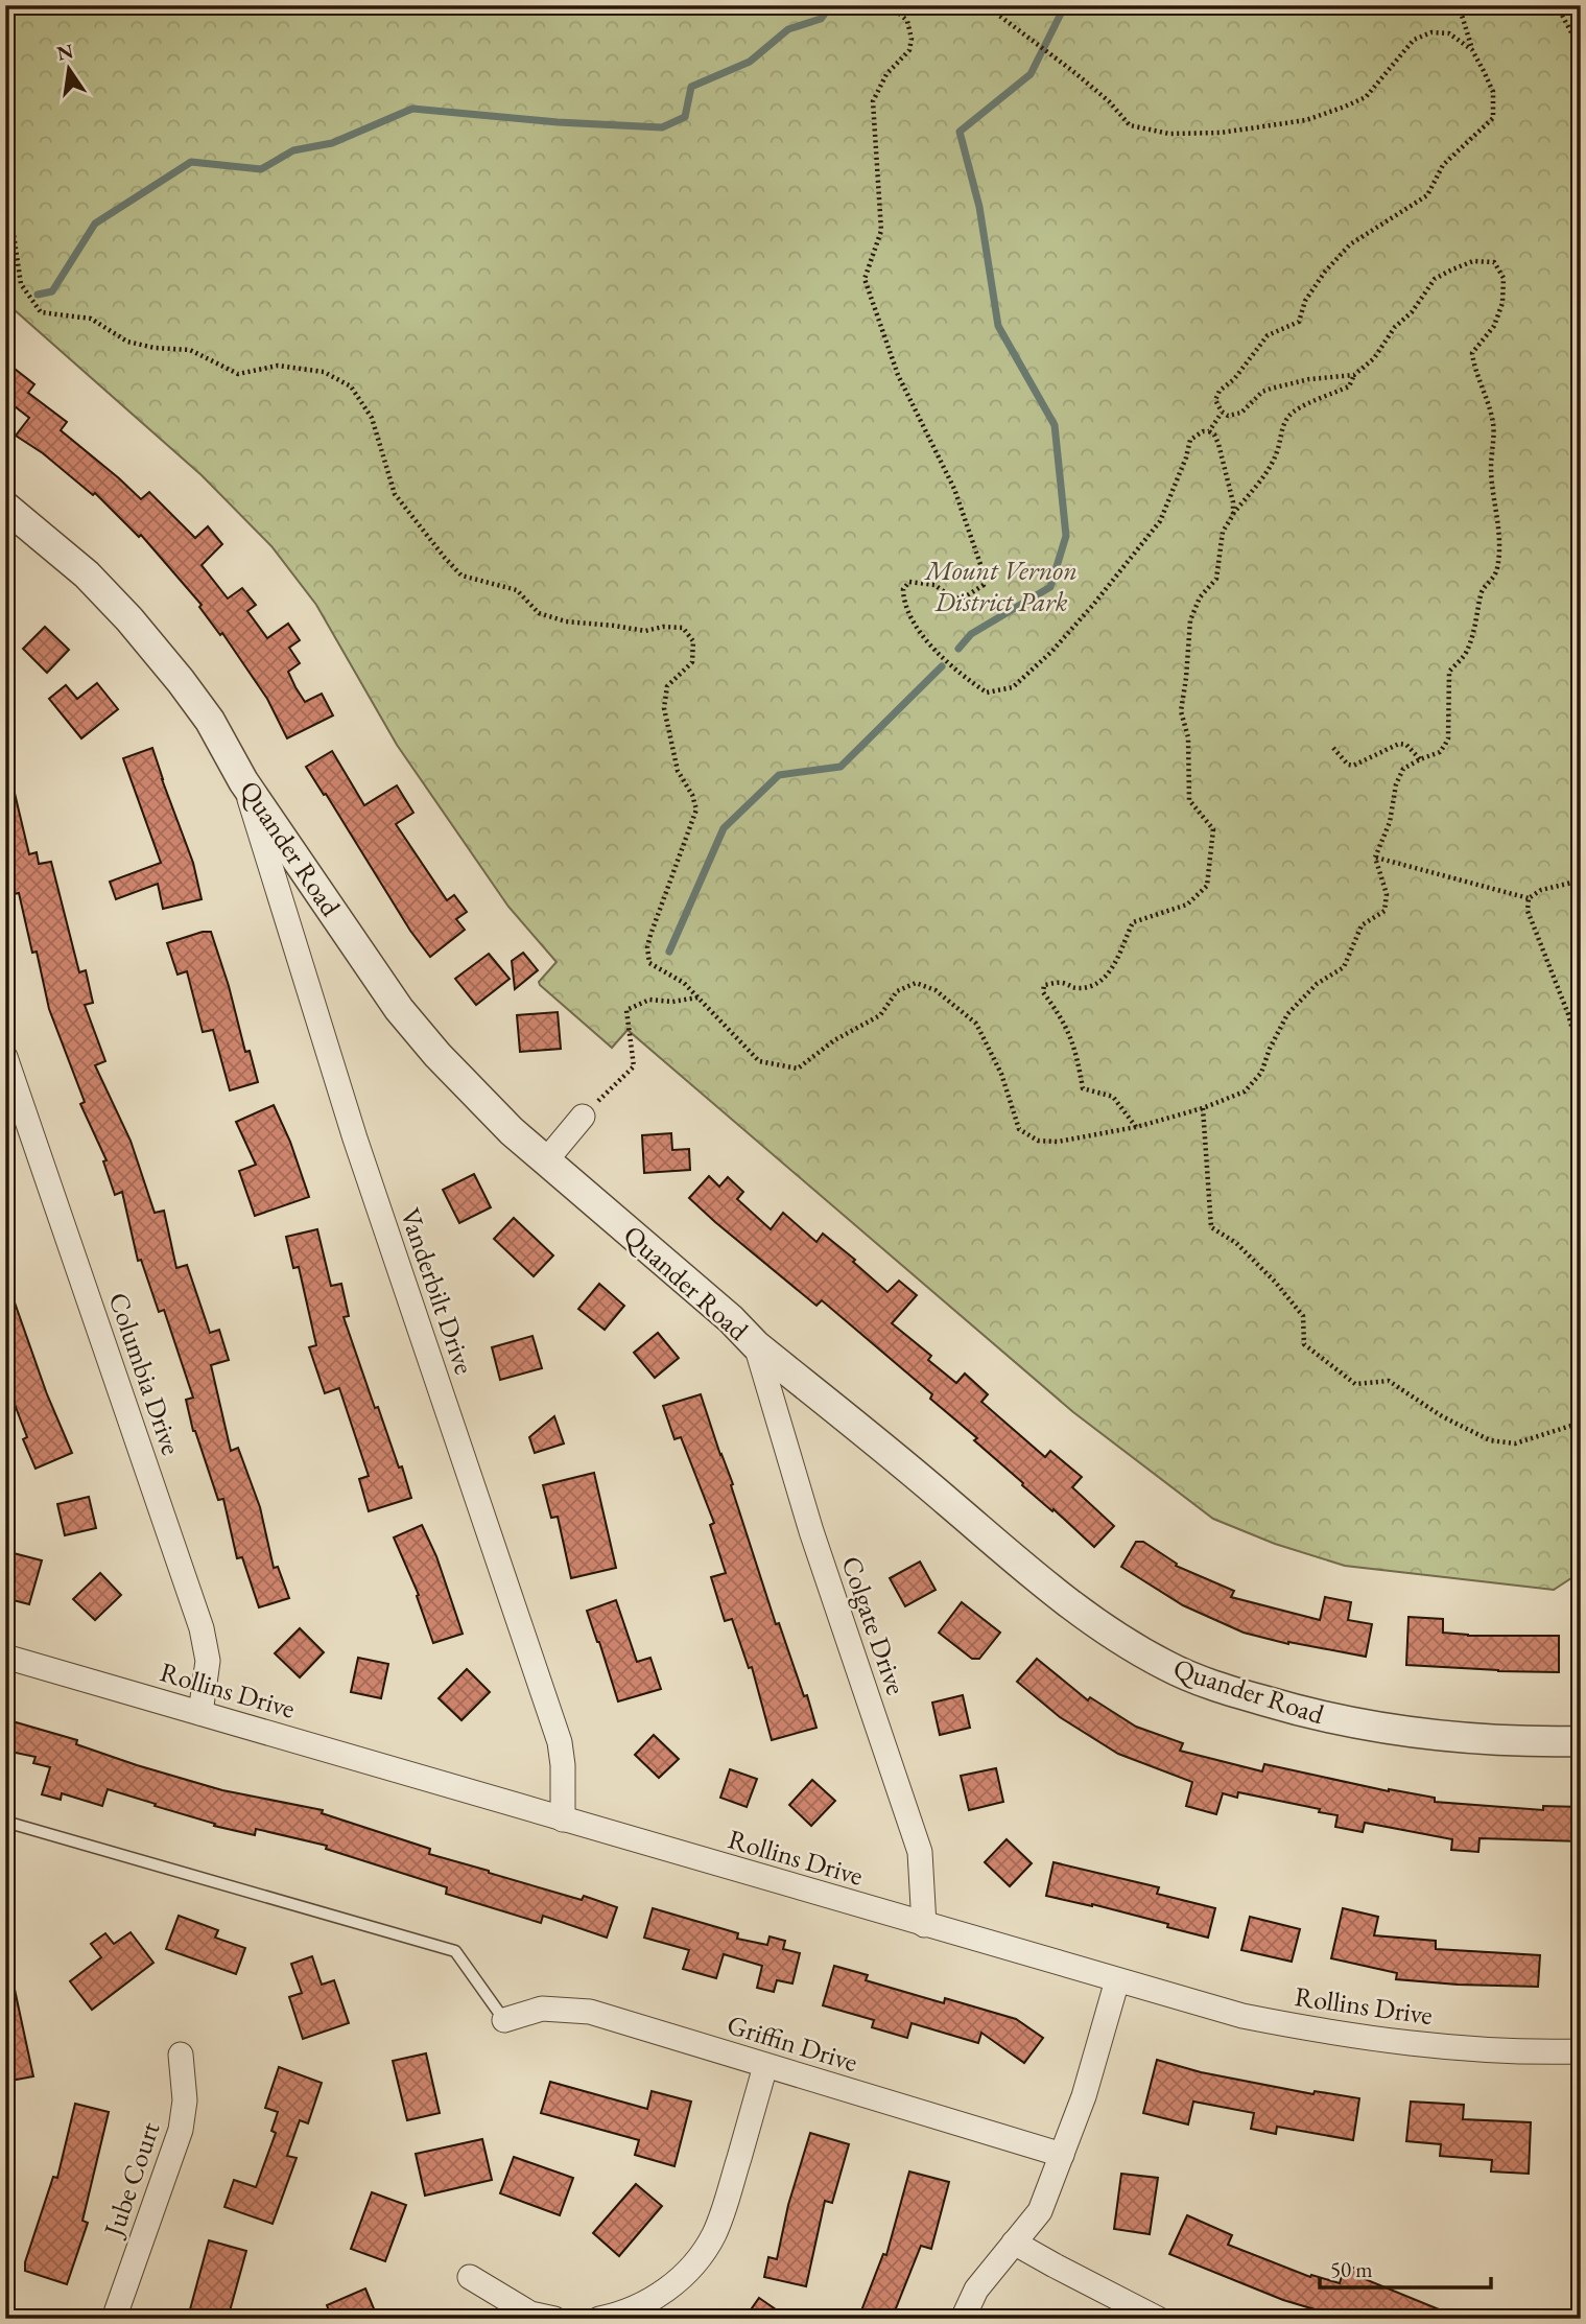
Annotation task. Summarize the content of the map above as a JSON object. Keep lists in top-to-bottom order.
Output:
{
  "streets": {
    "street": [
      "Quander Road",
      "Vanderbilt Drive",
      "Columbia Drive",
      "Colgate Drive",
      "Rollins Drive",
      "Griffin Drive",
      "Jube Court"
    ]
  },
  "crossings": [
    ["Quander Road", "Vanderbilt Drive"],
    ["Quander Road", "Colgate Drive"],
    ["Vanderbilt Drive", "Rollins Drive"],
    ["Columbia Drive", "Rollins Drive"],
    ["Colgate Drive", "Rollins Drive"]
  ],
  "parks": ["Mount Vernon District Park"],
  "scale_bar": "50 m",
  "north": "top"
}
